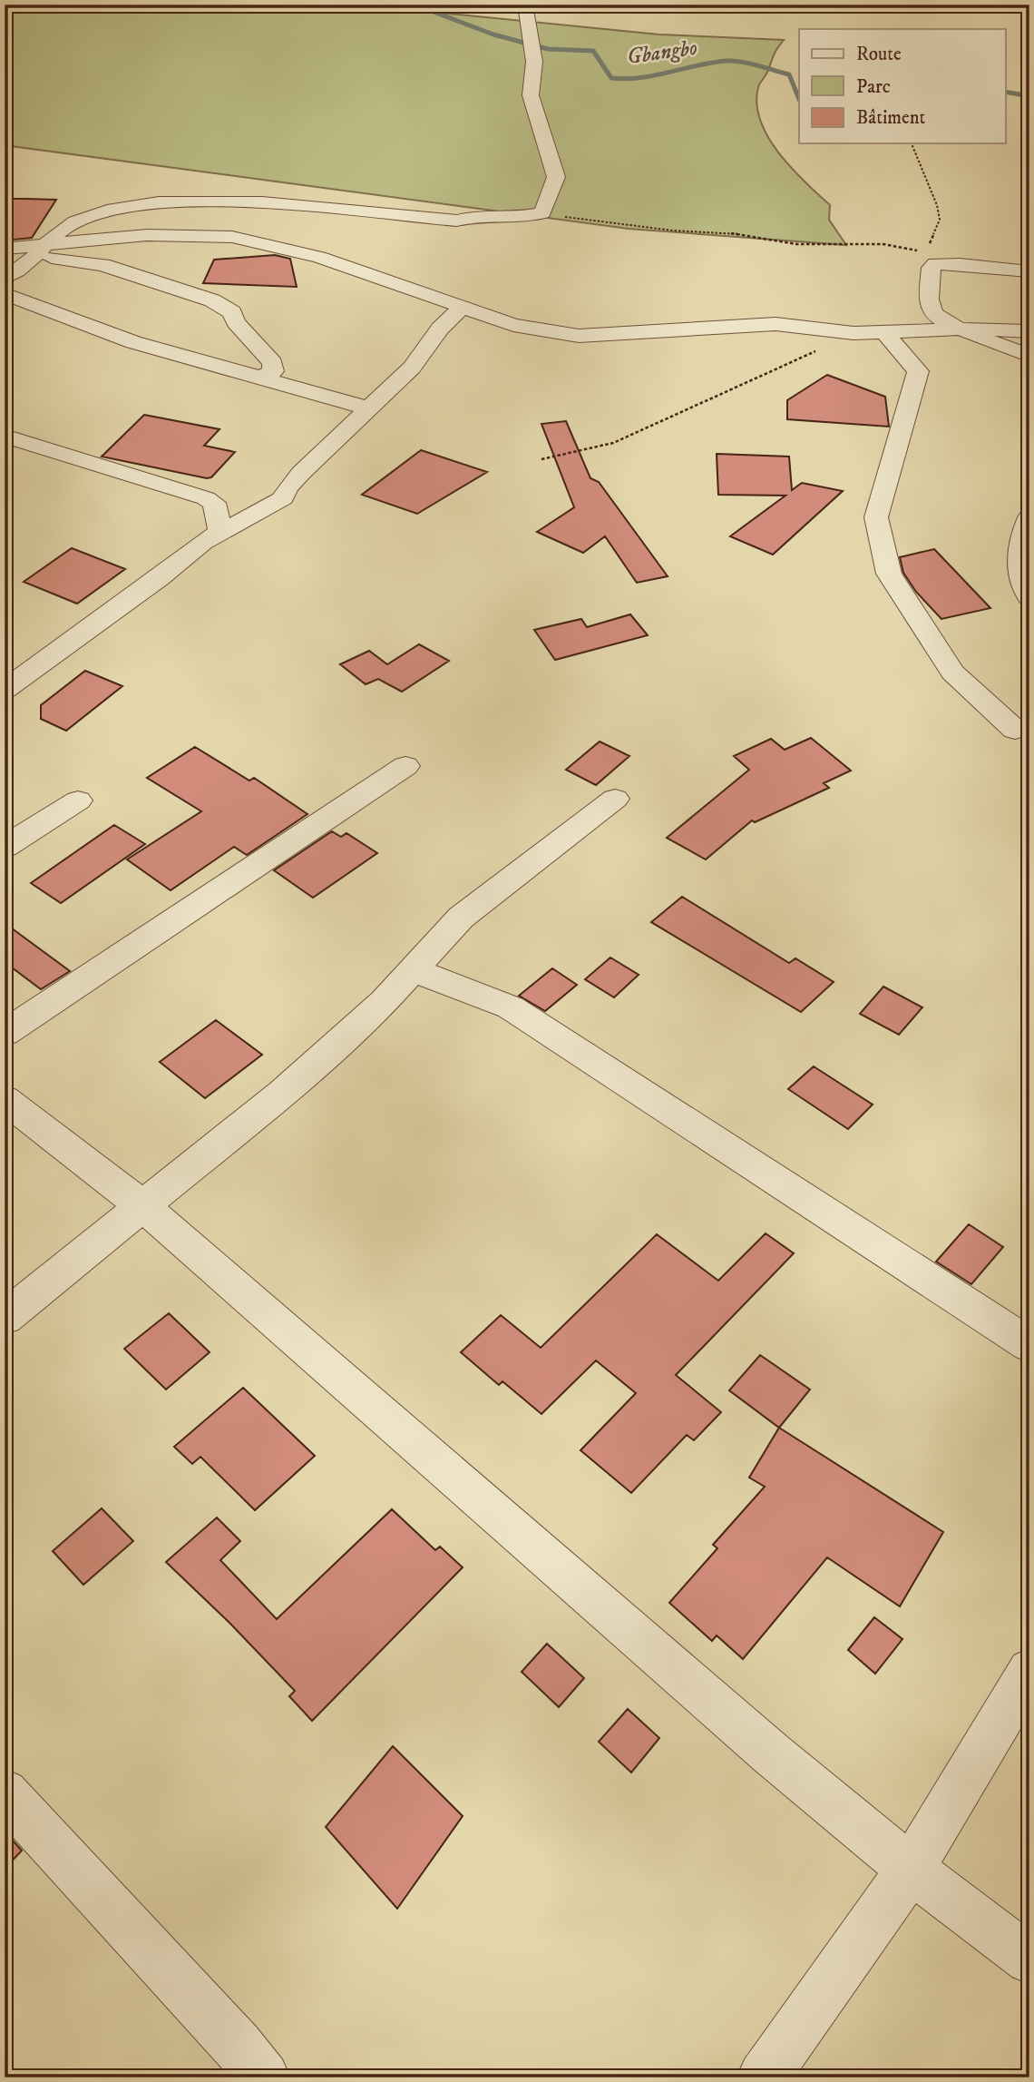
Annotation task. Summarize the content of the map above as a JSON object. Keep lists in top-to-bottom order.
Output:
{
  "water": ["Gbangbo"],
  "legend": ["Route", "Parc", "Bâtiment"]
}
